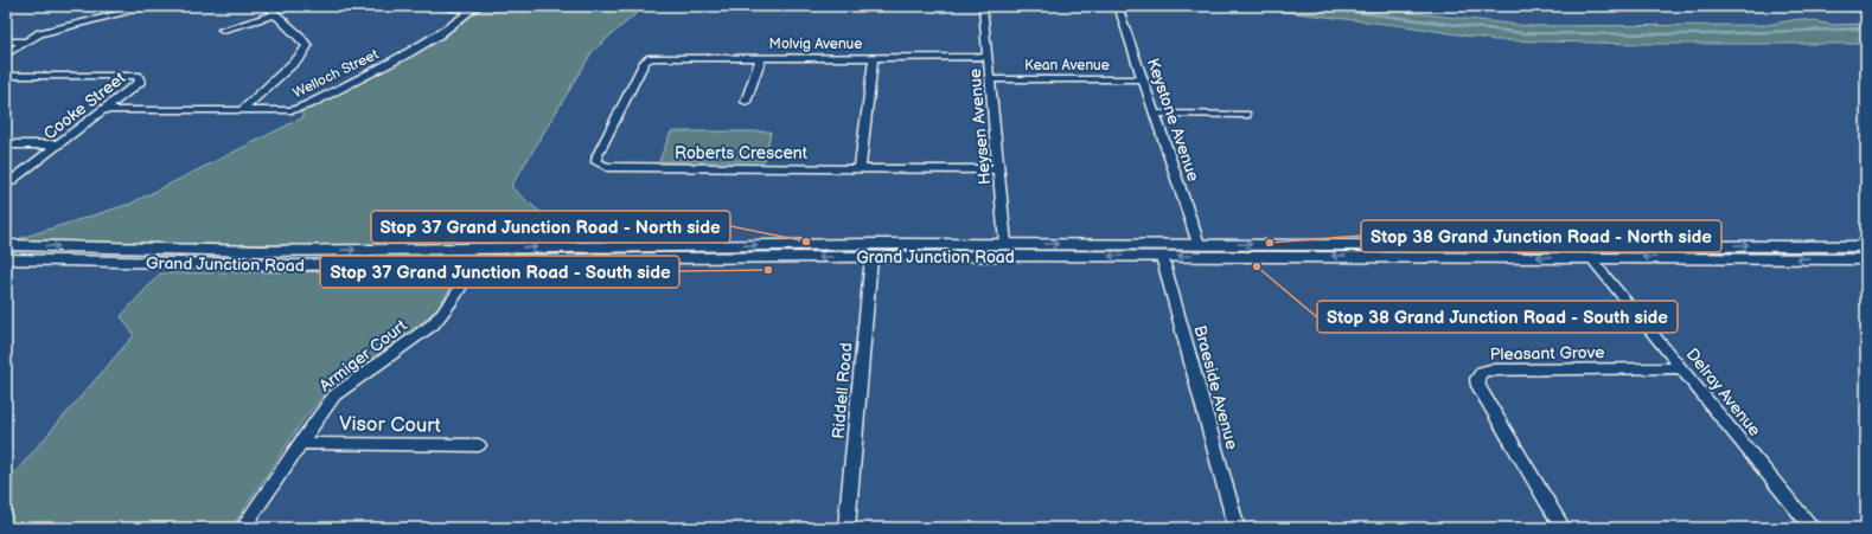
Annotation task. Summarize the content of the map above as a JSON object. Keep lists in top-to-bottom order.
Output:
{
  "streets": {
    "main road": ["Grand Junction Road"],
    "street": [
      "Molvig Avenue",
      "Kean Avenue",
      "Welloch Street",
      "Cooke Street",
      "Keystone Avenue",
      "Heysen Avenue",
      "Roberts Crescent",
      "Pleasant Grove",
      "Armiger Court",
      "Braeside Avenue",
      "Riddell Road",
      "Delray Avenue",
      "Visor Court"
    ]
  },
  "crossings": [
    ["Molvig Avenue", "Heysen Avenue"],
    ["Molvig Avenue", "Roberts Crescent"],
    ["Kean Avenue", "Keystone Avenue"],
    ["Kean Avenue", "Heysen Avenue"],
    ["Welloch Street", "Cooke Street"],
    ["Keystone Avenue", "Grand Junction Road"],
    ["Heysen Avenue", "Roberts Crescent"],
    ["Heysen Avenue", "Grand Junction Road"],
    ["Grand Junction Road", "Armiger Court"],
    ["Grand Junction Road", "Braeside Avenue"],
    ["Grand Junction Road", "Riddell Road"],
    ["Grand Junction Road", "Delray Avenue"],
    ["Pleasant Grove", "Delray Avenue"],
    ["Armiger Court", "Visor Court"]
  ],
  "places": [
    "Stop 37 Grand Junction Road - North side",
    "Stop 38 Grand Junction Road - North side",
    "Stop 38 Grand Junction Road - South side",
    "Stop 37 Grand Junction Road - South side"
  ]
}
